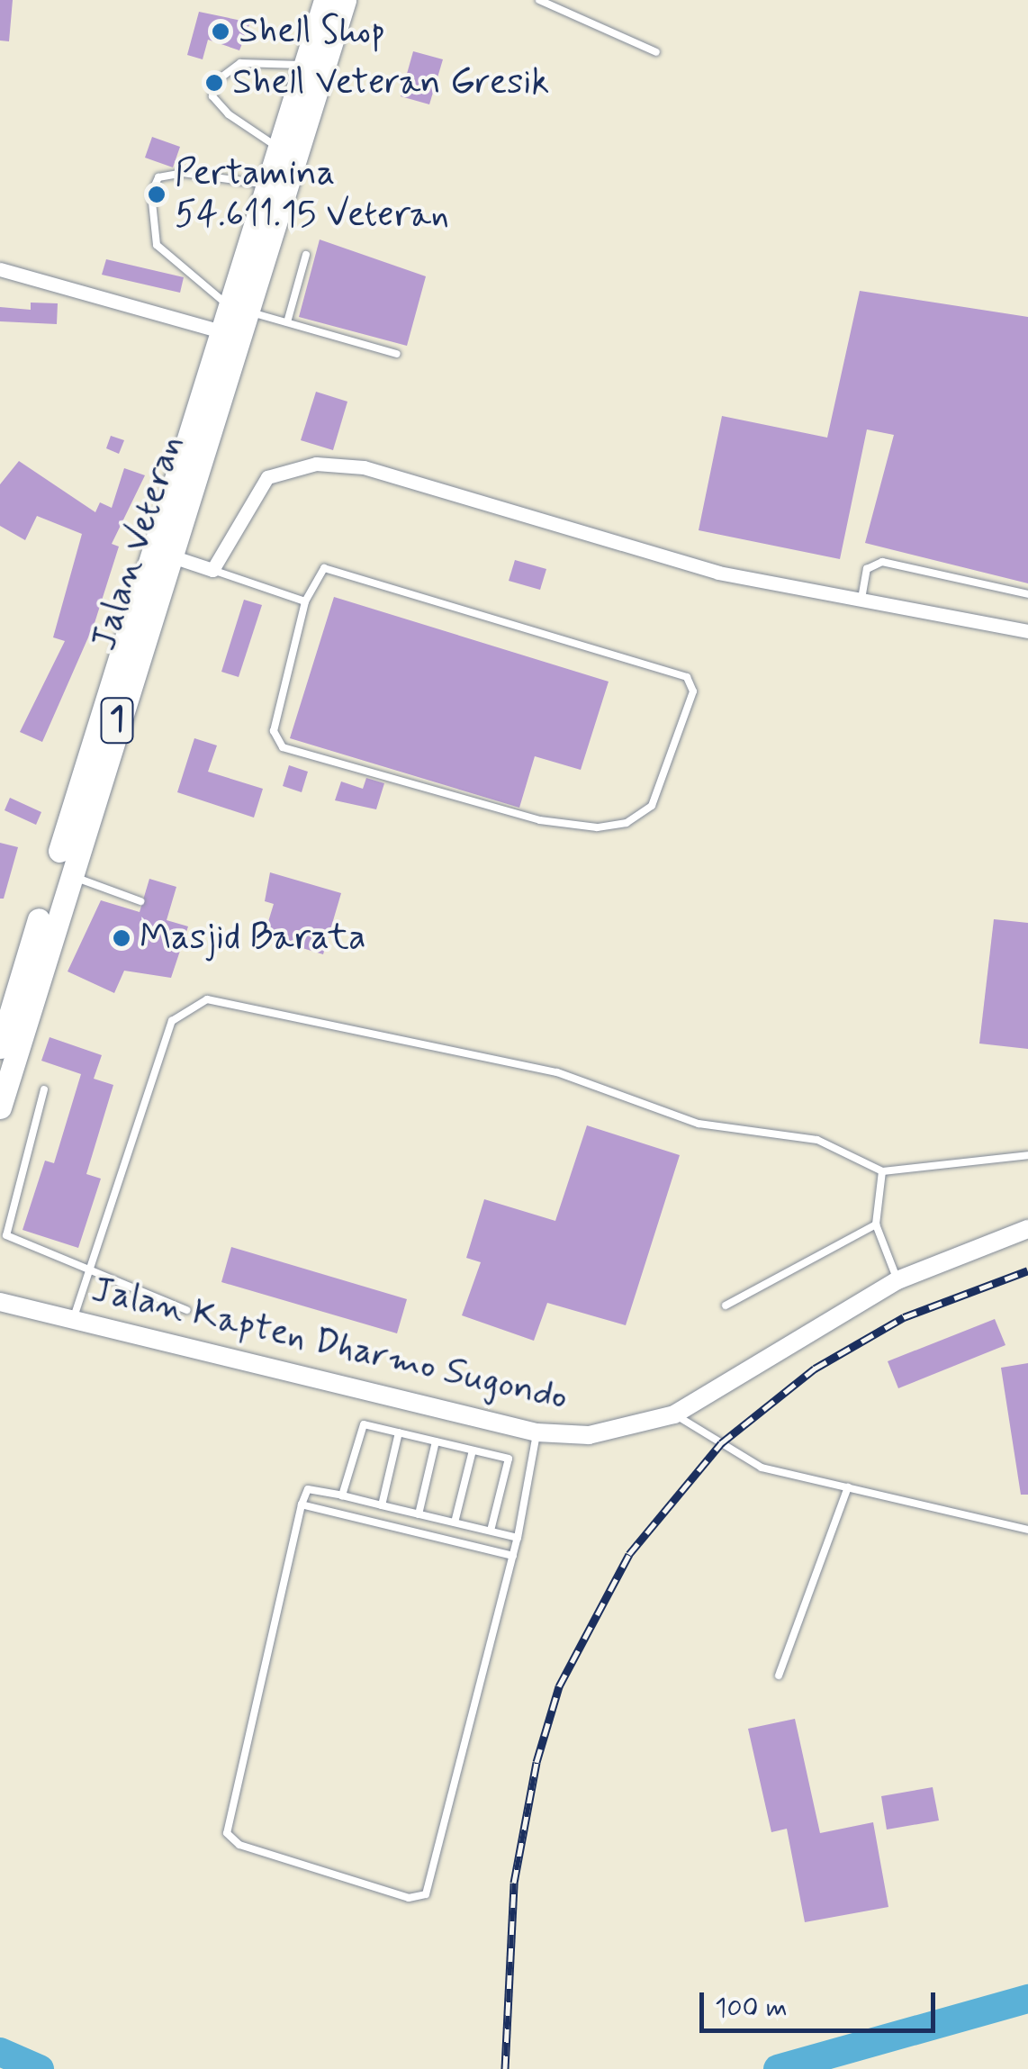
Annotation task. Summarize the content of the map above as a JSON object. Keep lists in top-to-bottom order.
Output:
{
  "streets": {
    "highway": ["Jalan Veteran", "1"],
    "main road": ["Jalan Kapten Dharmo Sugondo"]
  },
  "places": [
    "Shell Shop",
    "Shell Veteran Gresik",
    "Pertamina 54.611.15 Veteran",
    "Masjid Barata"
  ],
  "scale_bar": "100 m"
}
